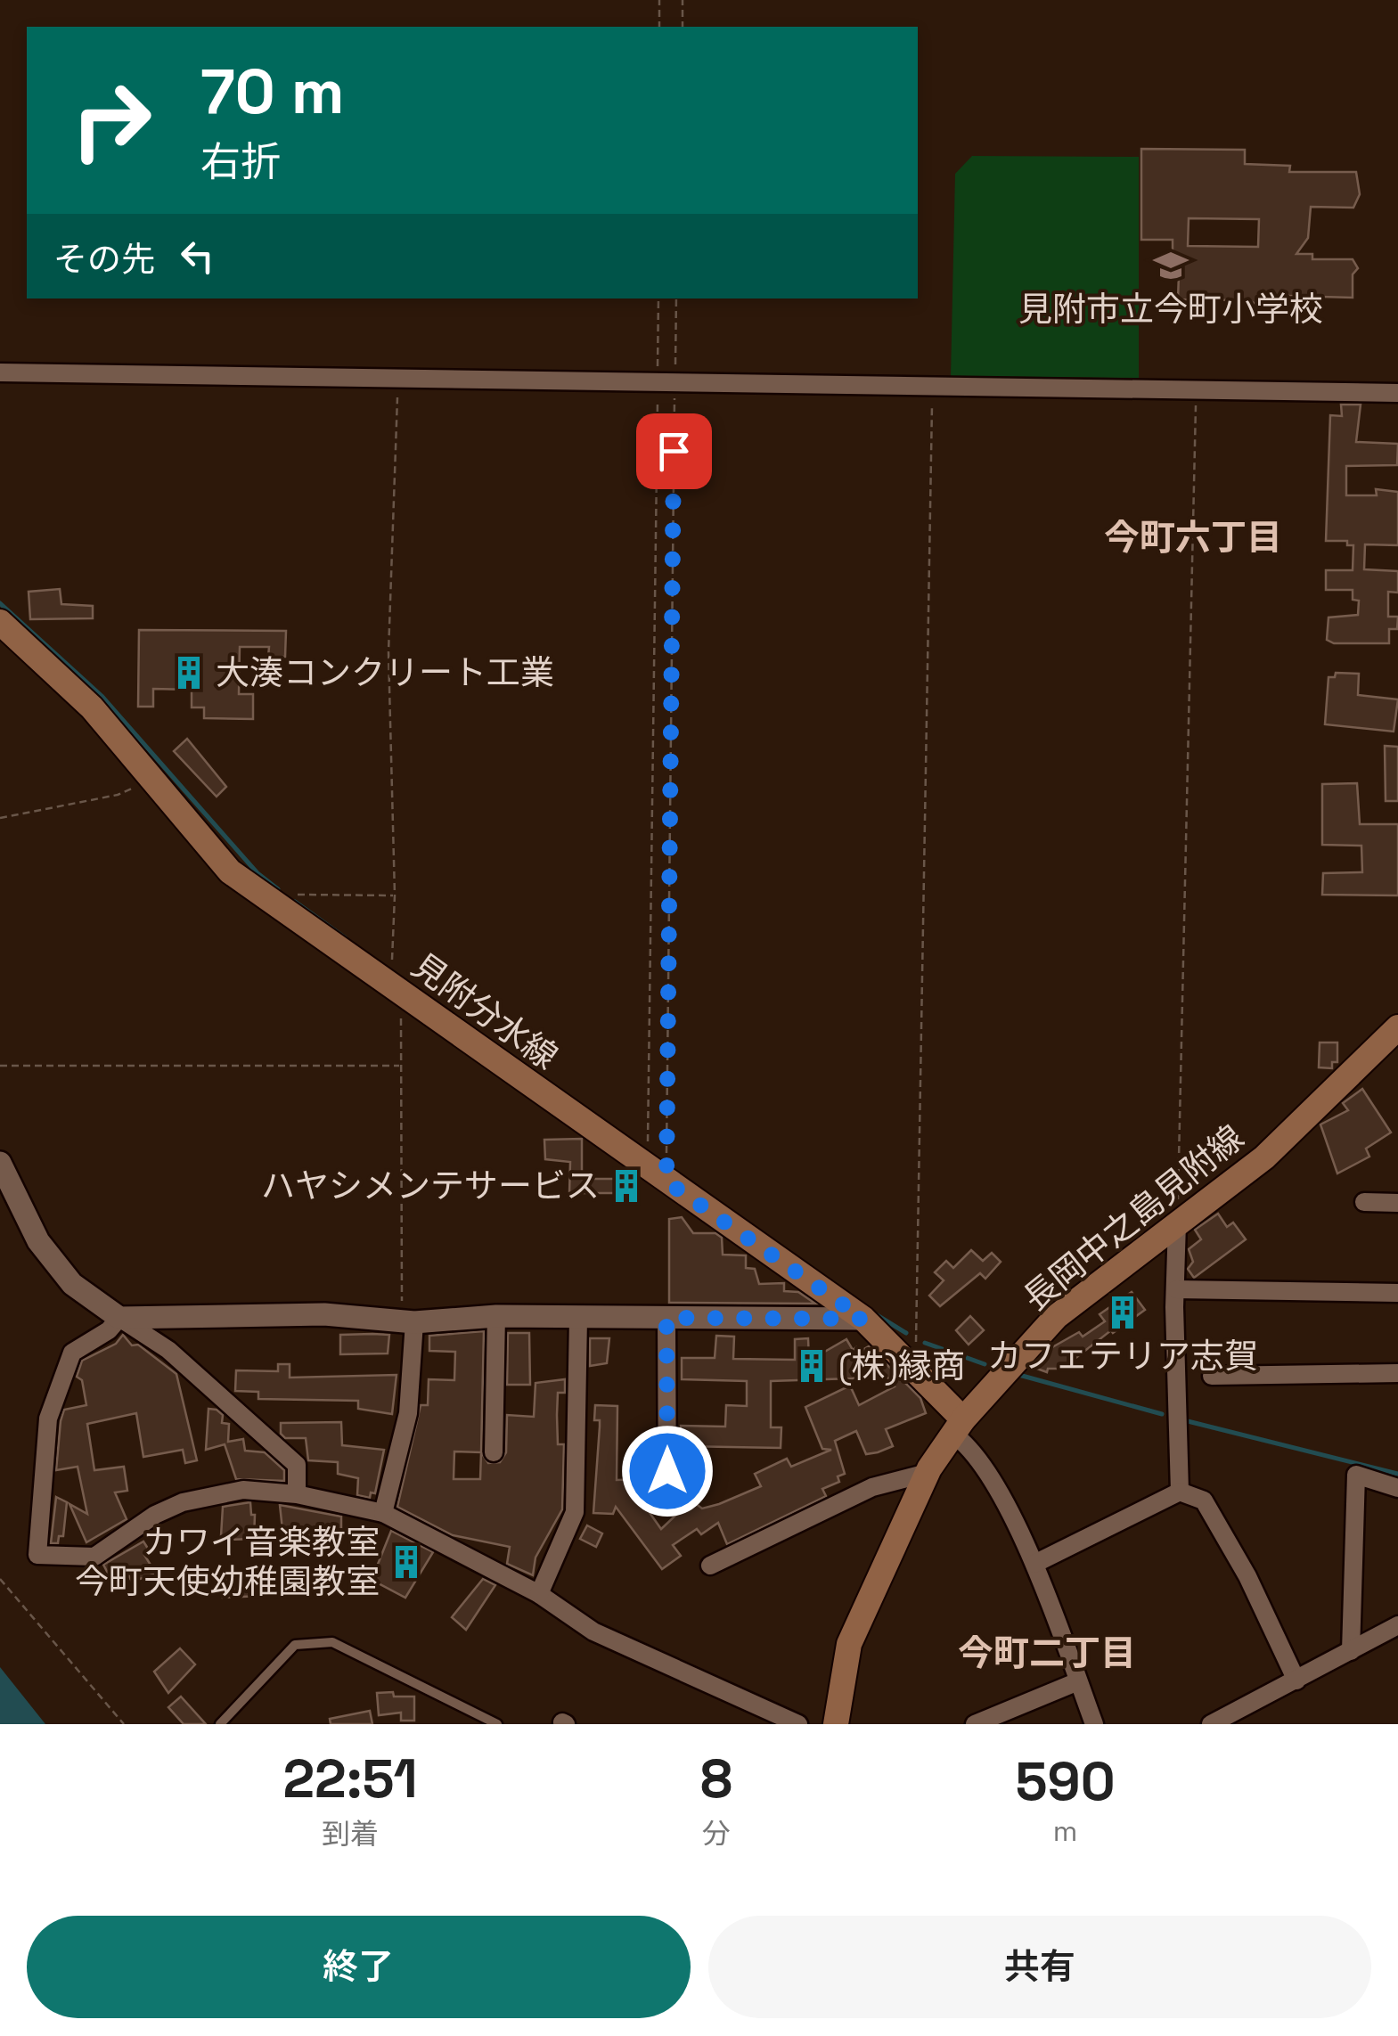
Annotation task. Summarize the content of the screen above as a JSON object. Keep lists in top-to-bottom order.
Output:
{
  "streets": {
    "main road": ["見附分水線", "長岡中之島見附線"]
  },
  "crossings": [
    ["見附分水線", "長岡中之島見附線"]
  ],
  "districts": ["今町六丁目", "今町二丁目"],
  "places": {
    "school or university": ["見附市立今町小学校"],
    "building": [
      "大湊コンクリート工業",
      "ハヤシメンテサービス",
      "カフェテリア志賀",
      "(株)縁商",
      "カワイ音楽教室 今町天使幼稚園教室"
    ]
  },
  "page": {
    "turn": ["70 m", "右折"],
    "then": "その先",
    "eta": [
      "22:51",
      "到着",
      "8",
      "分",
      "590",
      "m"
    ],
    "buttons": ["終了", "共有"]
  }
}
